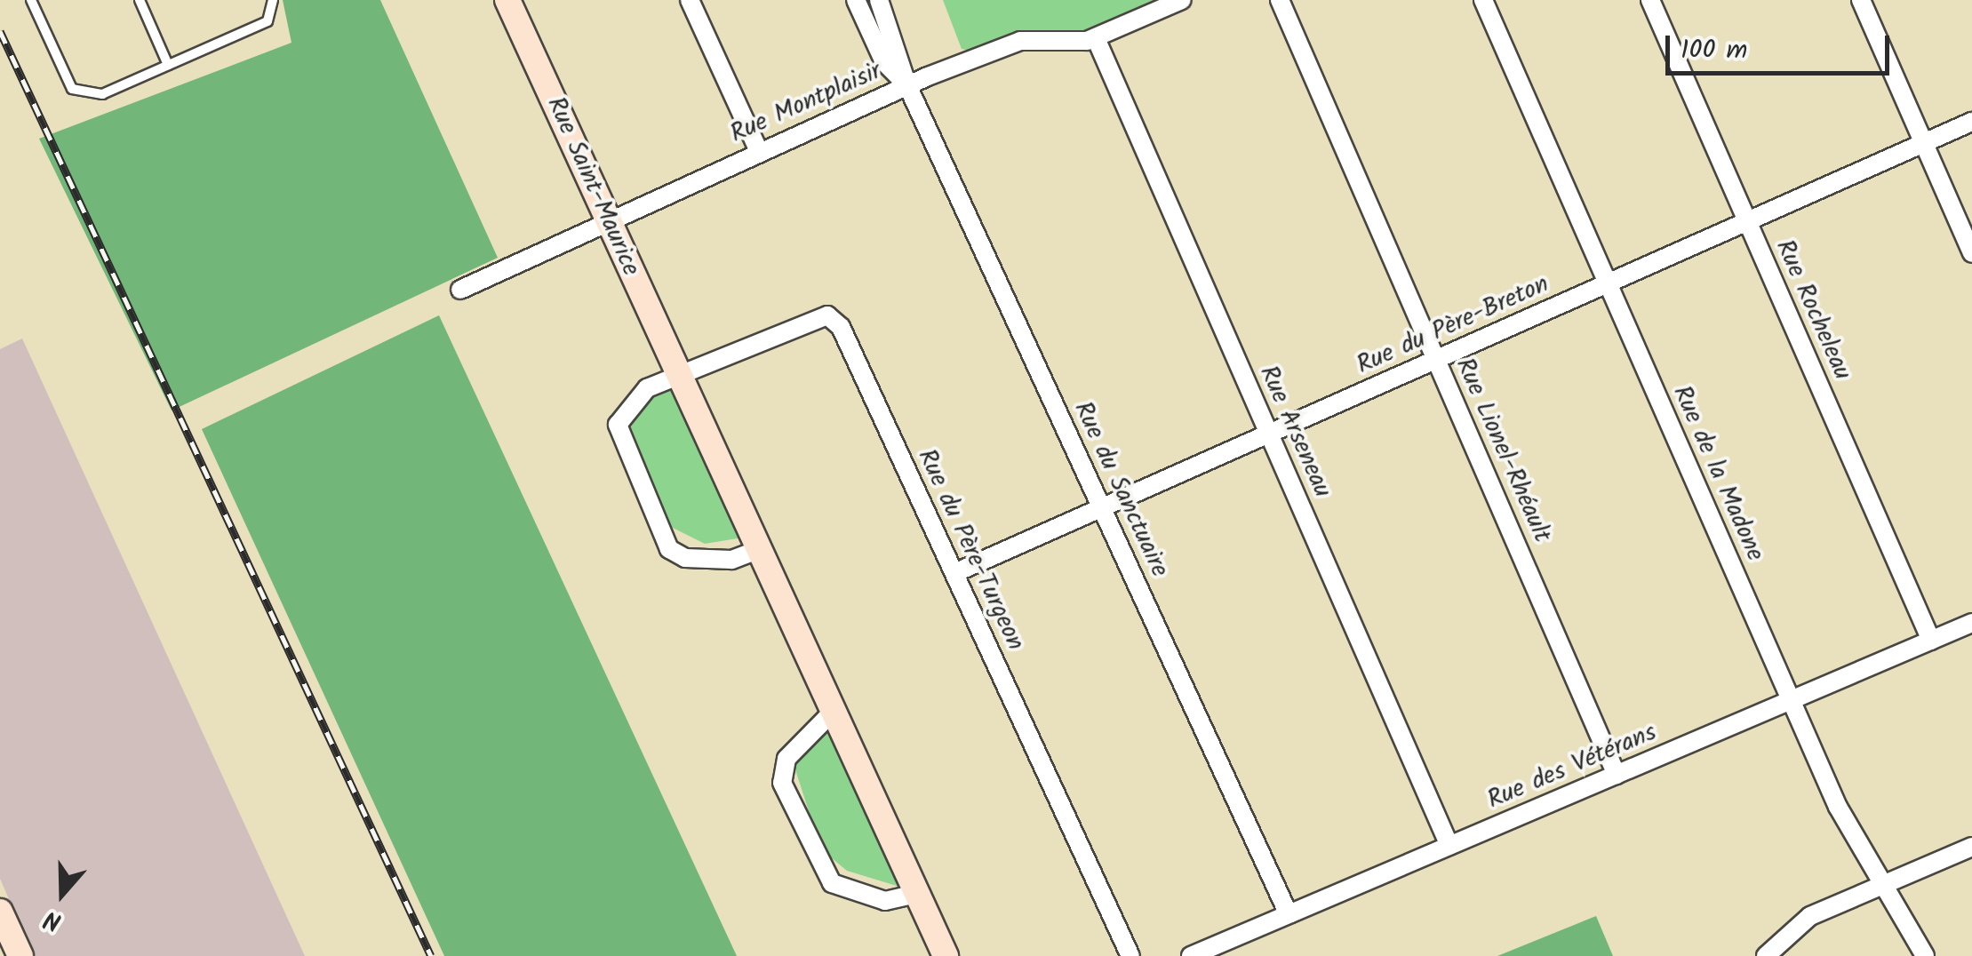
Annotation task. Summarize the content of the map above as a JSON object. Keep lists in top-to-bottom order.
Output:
{
  "streets": {
    "street": [
      "Rue Montplaisir",
      "Rue Saint-Maurice",
      "Rue Rocheleau",
      "Rue du Père-Breton",
      "Rue Arseneau",
      "Rue Lionel-Rhéault",
      "Rue de la Madone",
      "Rue du Sanctuaire",
      "Rue du Père-Turgeon",
      "Rue des Vétérans"
    ]
  },
  "crossings": [
    ["Rue Montplaisir", "Rue Saint-Maurice"],
    ["Rue Montplaisir", "Rue Arseneau"],
    ["Rue Montplaisir", "Rue du Sanctuaire"],
    ["Rue Saint-Maurice", "Rue du Père-Turgeon"],
    ["Rue Rocheleau", "Rue du Père-Breton"],
    ["Rue Rocheleau", "Rue des Vétérans"],
    ["Rue du Père-Breton", "Rue Arseneau"],
    ["Rue du Père-Breton", "Rue Lionel-Rhéault"],
    ["Rue du Père-Breton", "Rue de la Madone"],
    ["Rue du Père-Breton", "Rue du Sanctuaire"],
    ["Rue du Père-Breton", "Rue du Père-Turgeon"],
    ["Rue Arseneau", "Rue des Vétérans"],
    ["Rue Lionel-Rhéault", "Rue des Vétérans"],
    ["Rue de la Madone", "Rue des Vétérans"],
    ["Rue du Sanctuaire", "Rue des Vétérans"]
  ],
  "scale_bar": "100 m",
  "north": "bottom"
}
